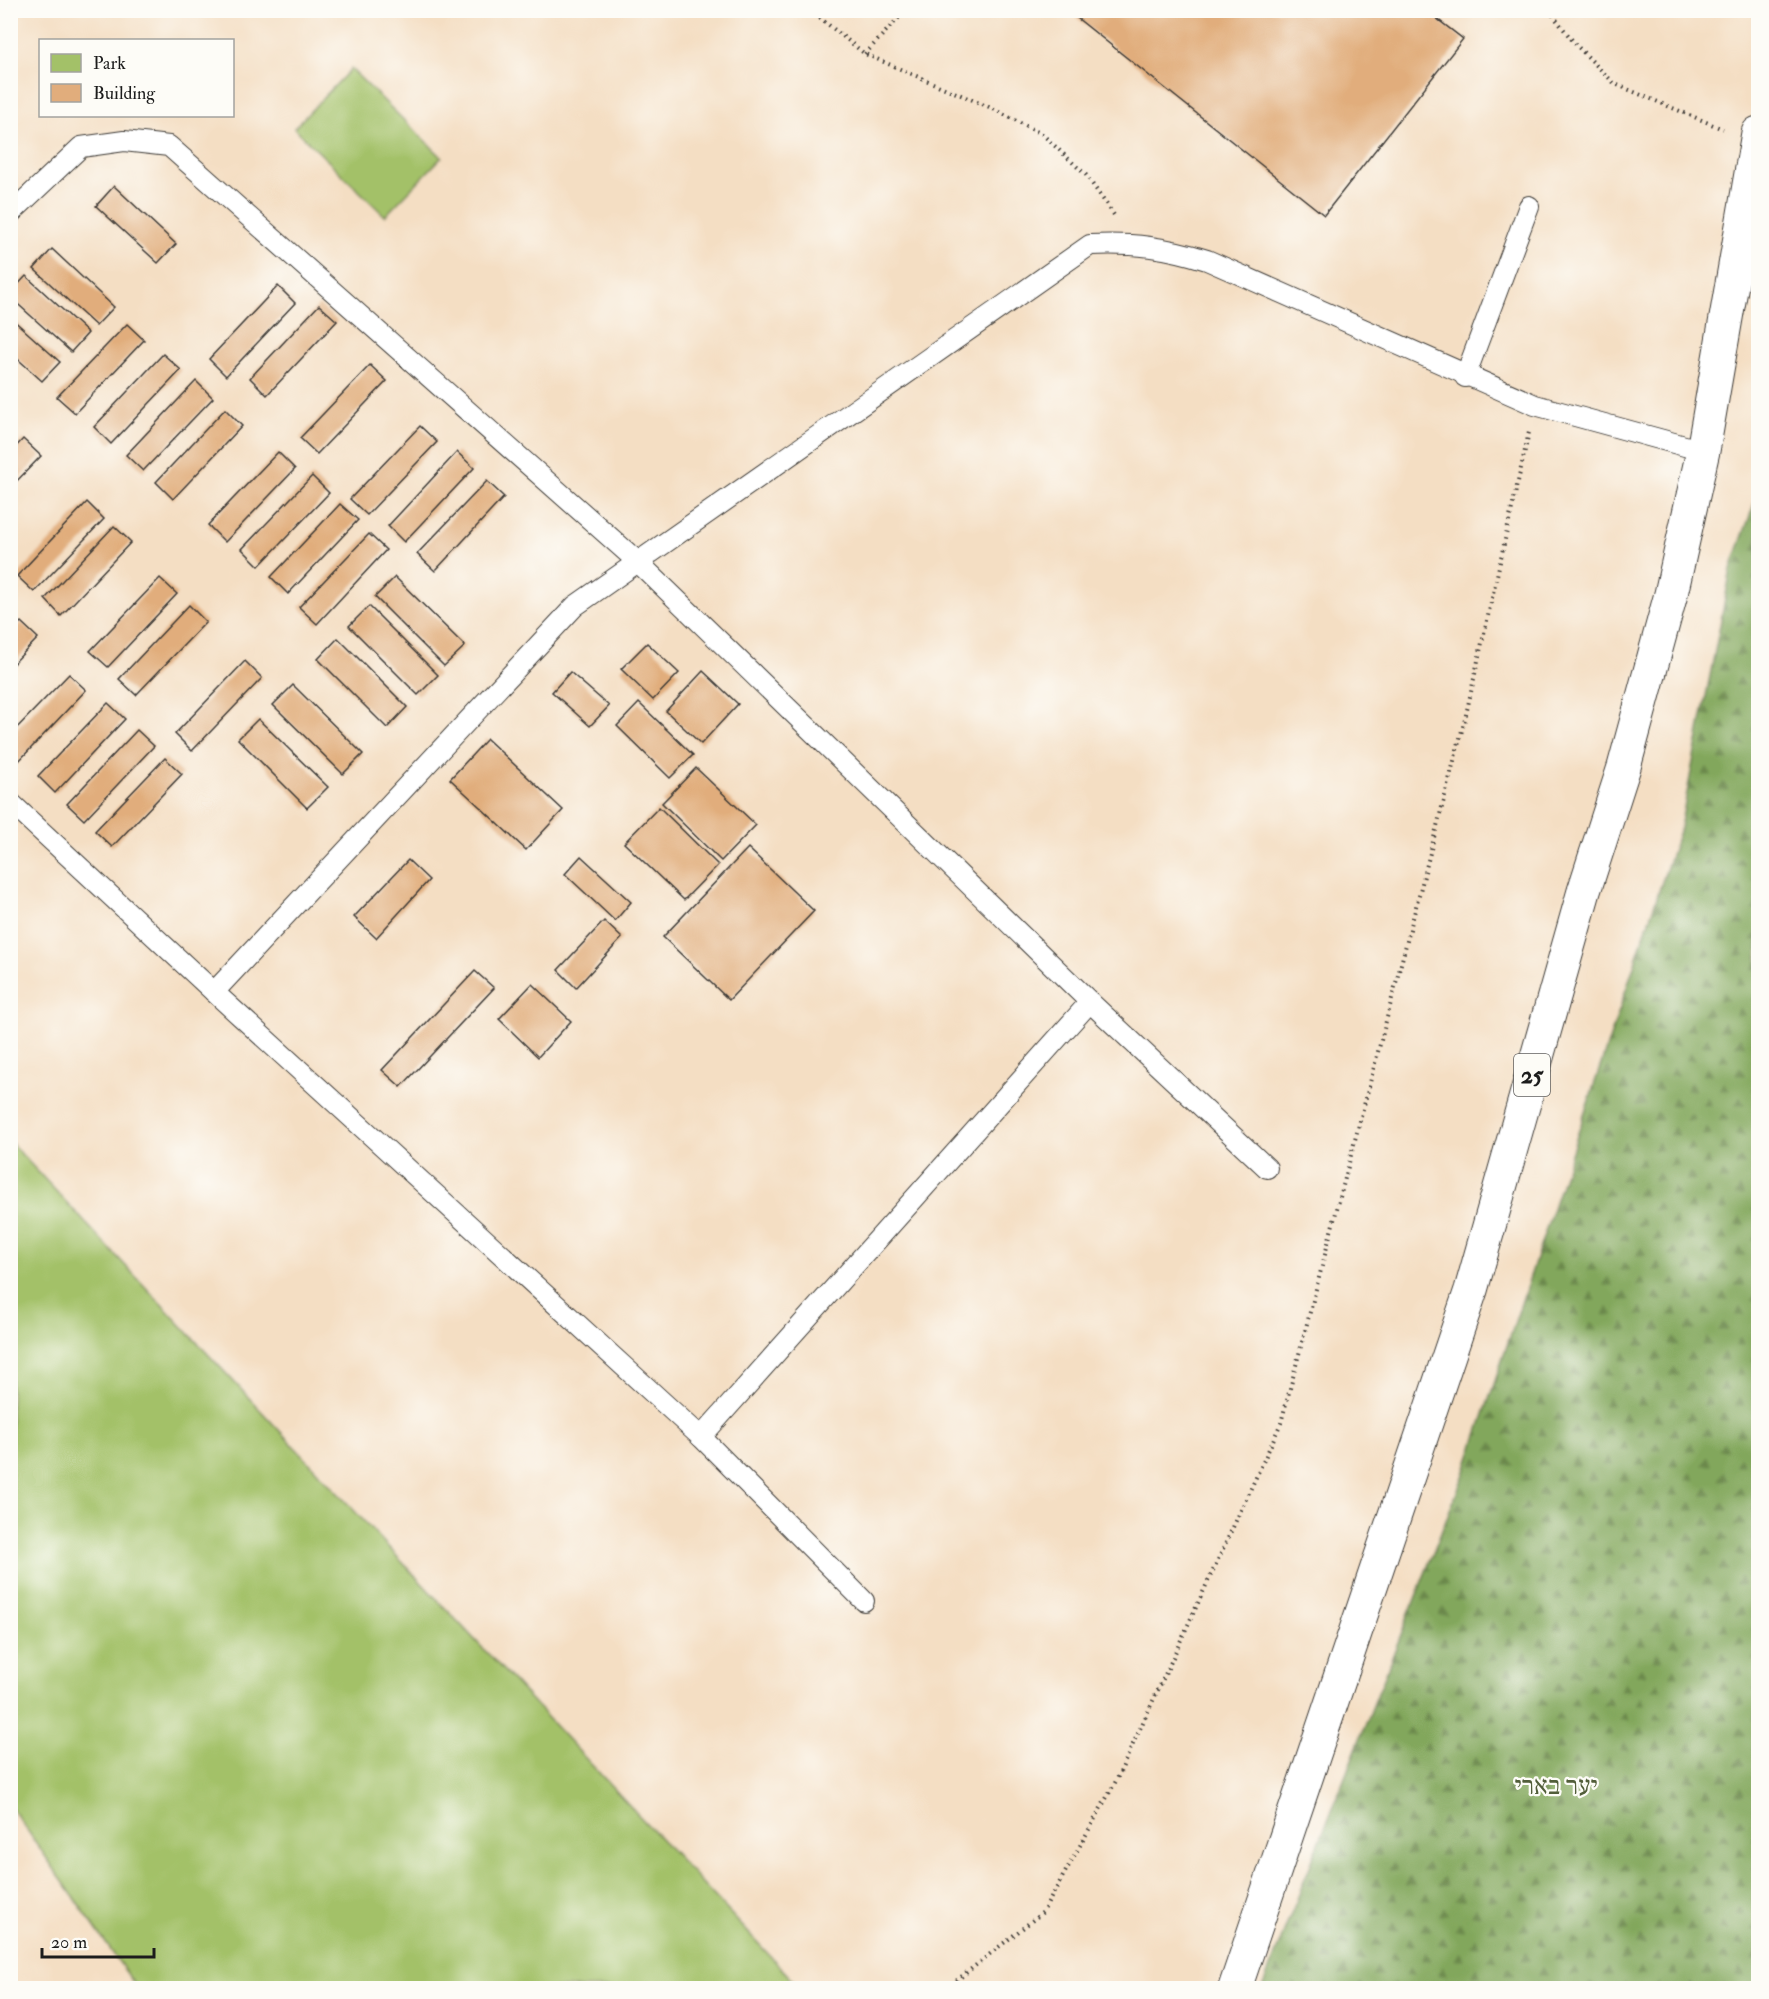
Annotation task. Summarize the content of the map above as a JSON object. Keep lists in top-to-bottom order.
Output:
{
  "streets": {
    "highway": ["25"]
  },
  "parks": ["יער בארי"],
  "legend": ["Park", "Building"],
  "scale_bar": "20 m"
}
